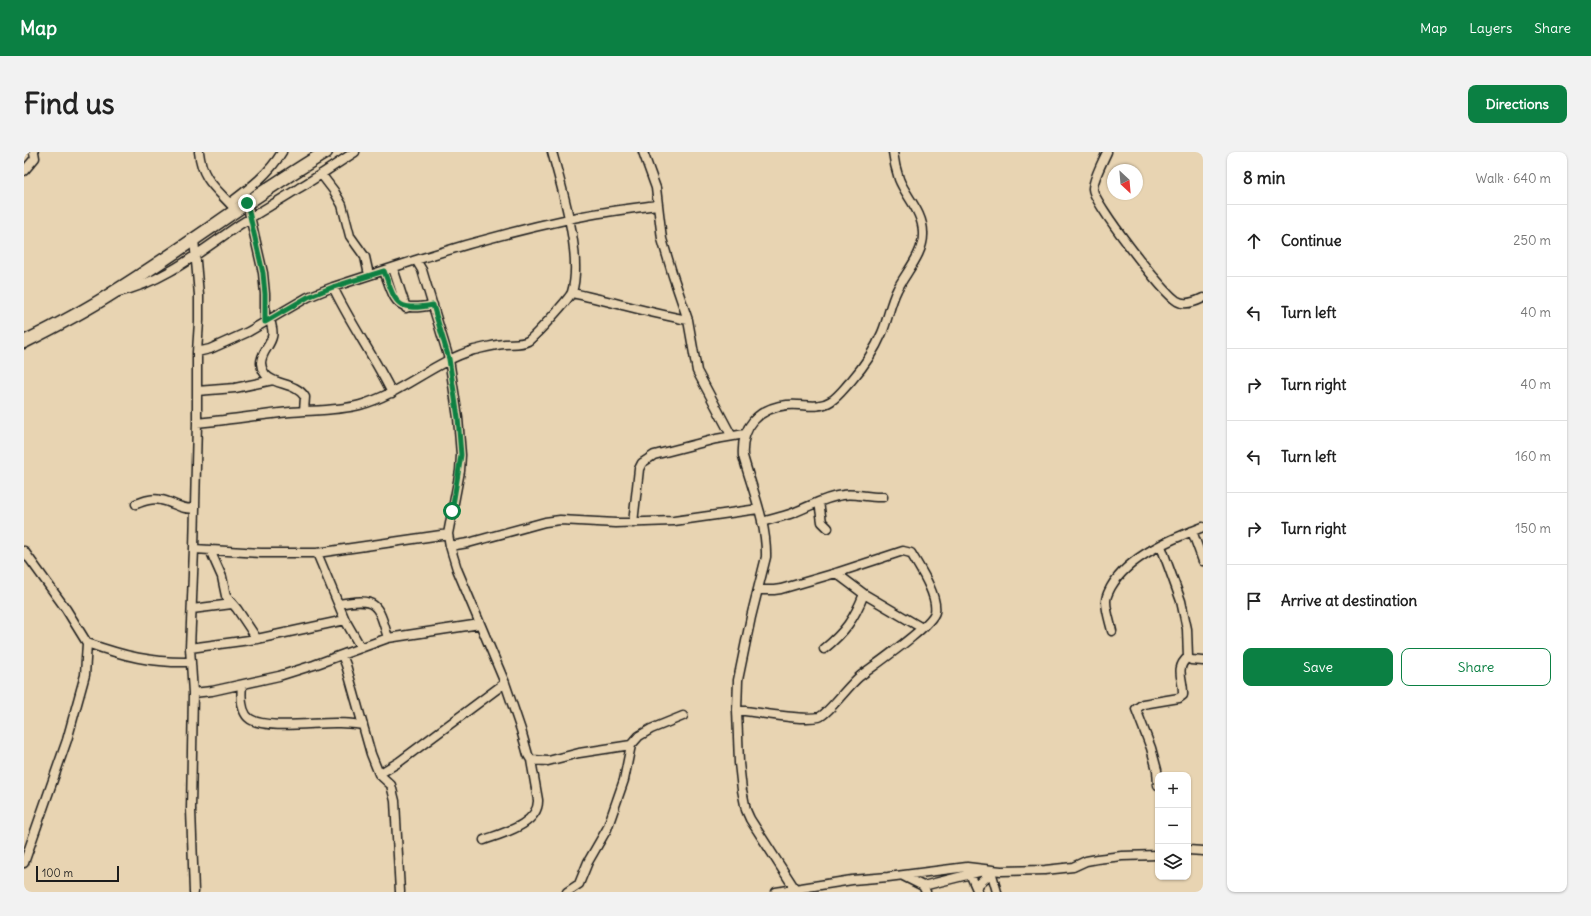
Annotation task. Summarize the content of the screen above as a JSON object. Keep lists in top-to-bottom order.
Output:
{
  "scale_bar": "100 m",
  "north": "bottom right",
  "page": {
    "header": "Map",
    "nav": ["Map", "Layers", "Share"],
    "buttons": [
      "Directions",
      ["Save", "Share"]
    ],
    "title": "Find us",
    "heading": ["8 min", "Walk · 640 m"],
    "list": [
      ["Continue", "250 m"],
      ["Turn left", "40 m"],
      ["Turn right", "40 m"],
      ["Turn left", "160 m"],
      ["Turn right", "150 m"],
      "Arrive at destination"
    ],
    "map_buttons": ["+", "−"],
    "scale": "100 m"
  }
}
